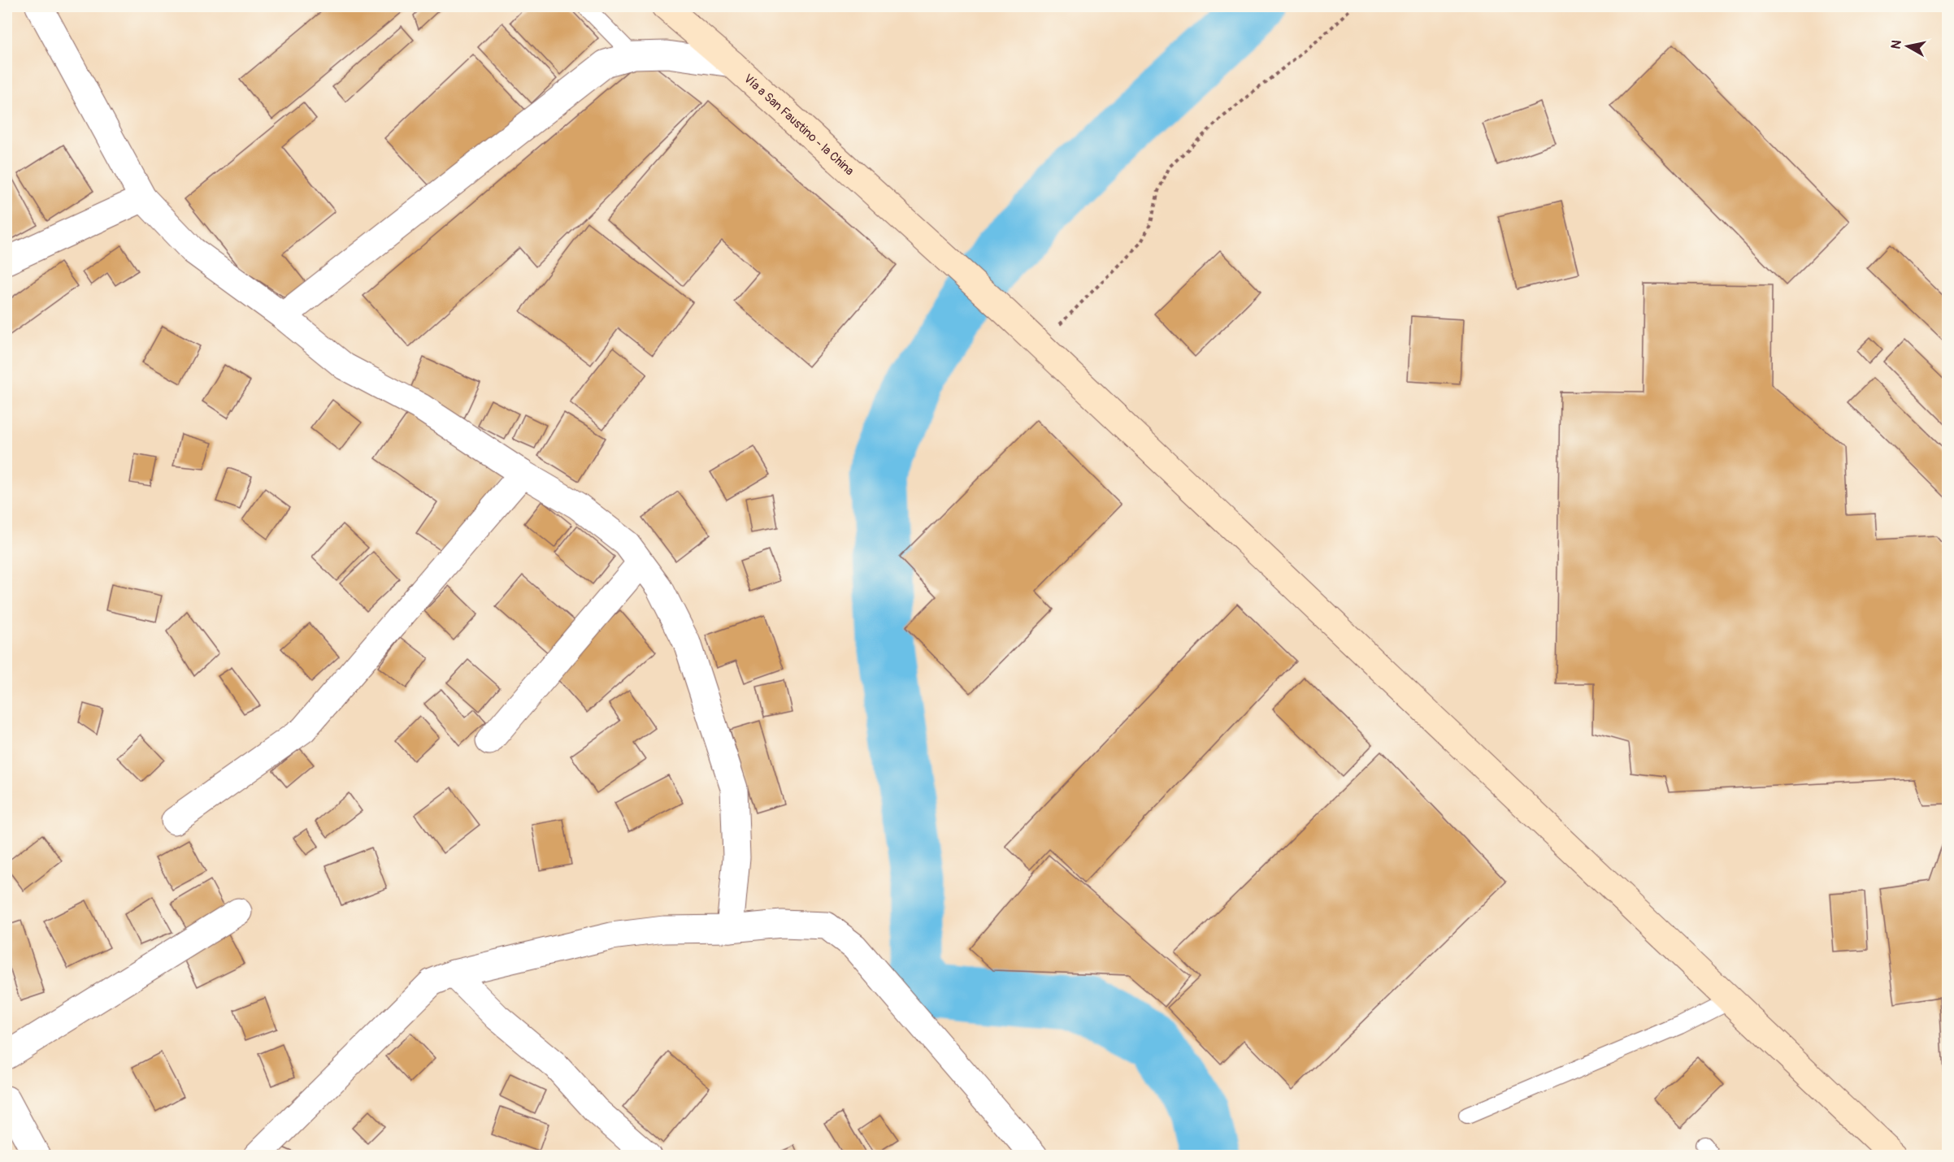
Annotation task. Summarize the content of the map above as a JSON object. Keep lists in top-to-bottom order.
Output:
{
  "streets": {
    "street": ["Vía a San Faustino - la China"]
  },
  "north": "left"
}
